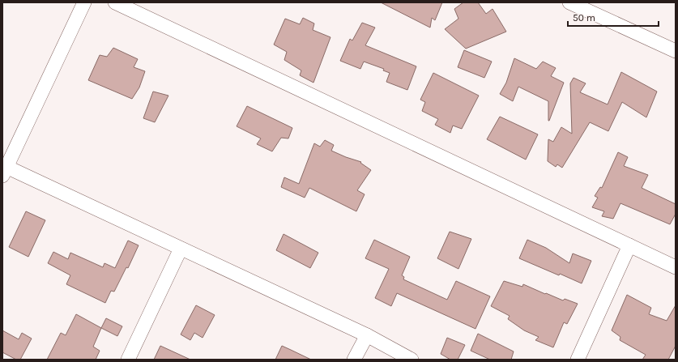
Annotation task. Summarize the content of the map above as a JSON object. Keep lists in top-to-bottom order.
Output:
{
  "scale_bar": "50 m"
}
